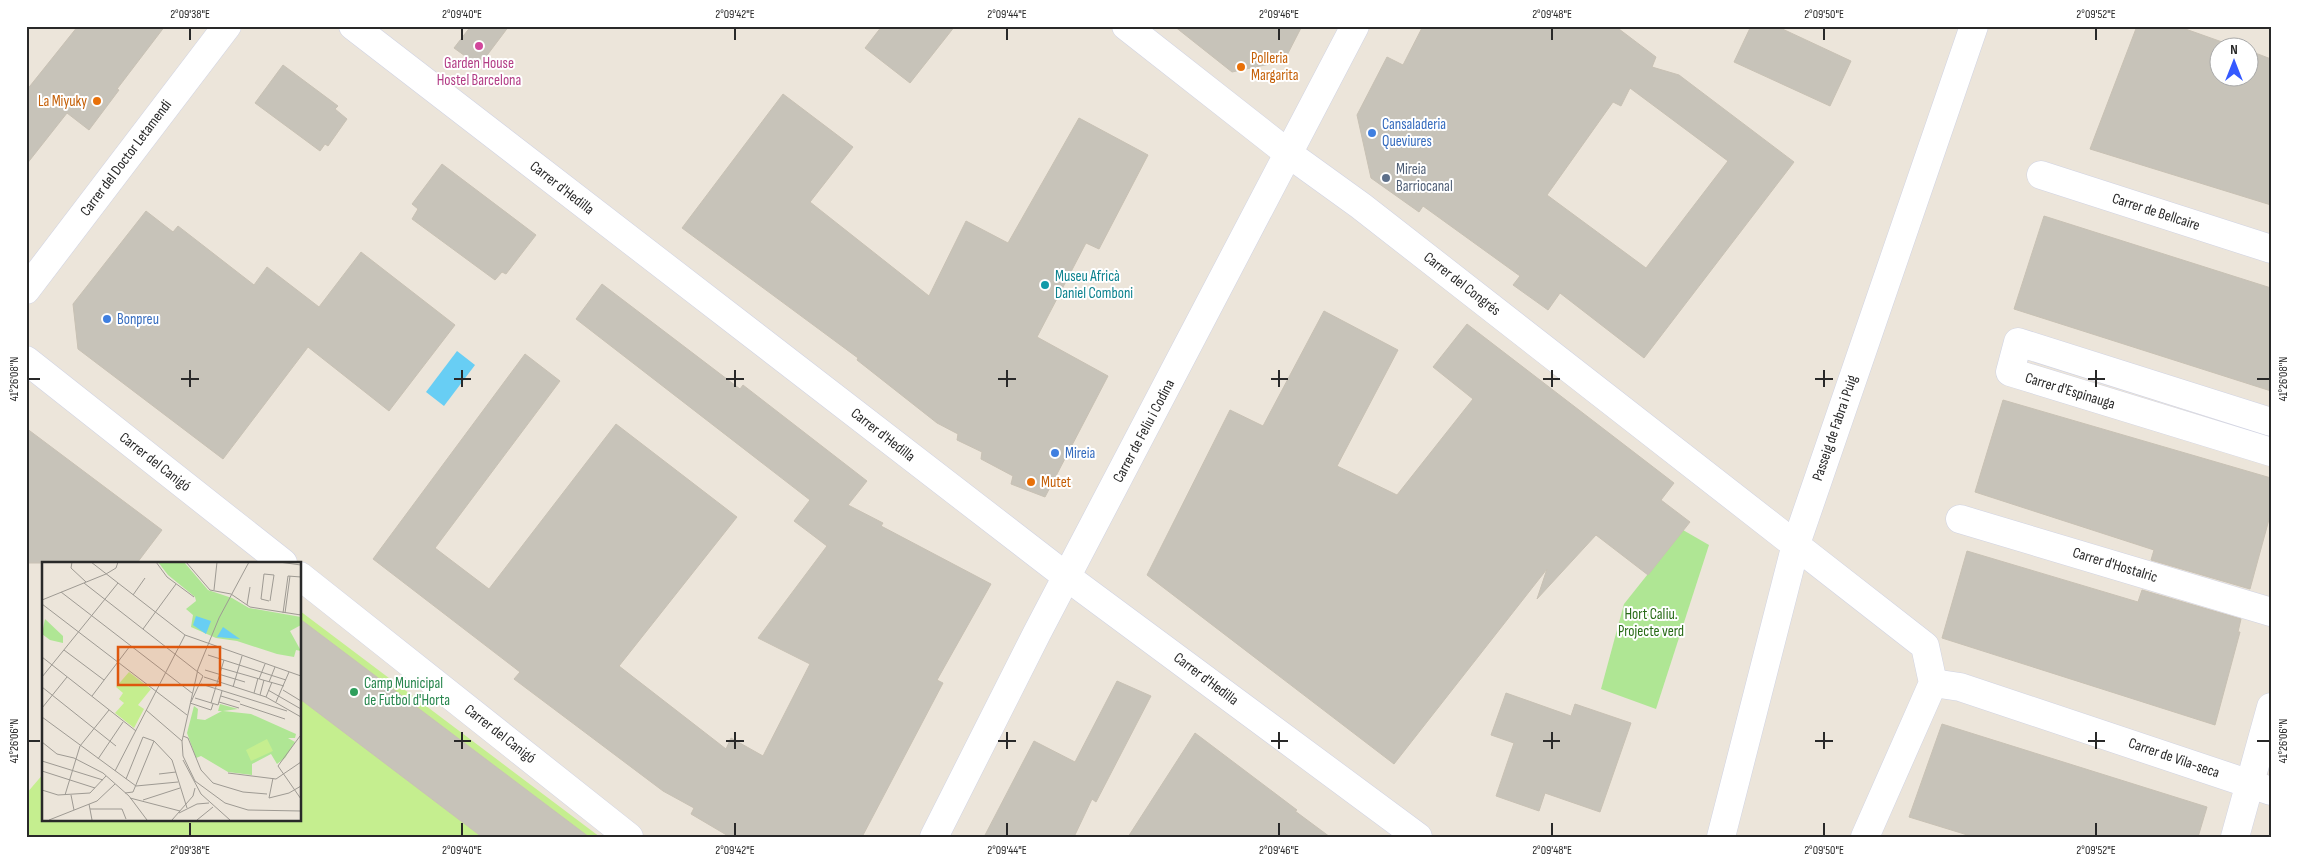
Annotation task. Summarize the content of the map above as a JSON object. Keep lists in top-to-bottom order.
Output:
{
  "streets": {
    "street": [
      "Carrer del Doctor Letamendi",
      "Carrer d'Hedilla",
      "Carrer de Bellcaire",
      "Carrer del Congrés",
      "Carrer d'Espinauga",
      "Passeig de Fabra i Puig",
      "Carrer de Feliu i Codina",
      "Carrer del Canigó",
      "Carrer d'Hostalric",
      "Carrer de Vila-seca"
    ]
  },
  "crossings": [
    ["Carrer d'Hedilla", "Carrer de Feliu i Codina"],
    ["Carrer del Congrés", "Passeig de Fabra i Puig"],
    ["Carrer del Congrés", "Carrer de Feliu i Codina"],
    ["Carrer del Congrés", "Carrer de Vila-seca"]
  ],
  "parks": ["Hort Caliu. Projecte verd"],
  "places": [
    "Garden House Hostel Barcelona",
    "Polleria Margarita",
    "La Miyuky",
    "Cansaladeria Queviures",
    "Mireia Barriocanal",
    "Museu Africà Daniel Comboni",
    "Bonpreu",
    "Mireia",
    "Mutet",
    "Camp Municipal de Futbol d'Horta"
  ],
  "north": "top",
  "coordinates": [
    "2°09'38\"E",
    "2°09'40\"E",
    "2°09'42\"E",
    "2°09'44\"E",
    "2°09'46\"E",
    "2°09'48\"E",
    "2°09'50\"E",
    "2°09'52\"E",
    "41°26'08\"N",
    "41°26'06\"N"
  ]
}
